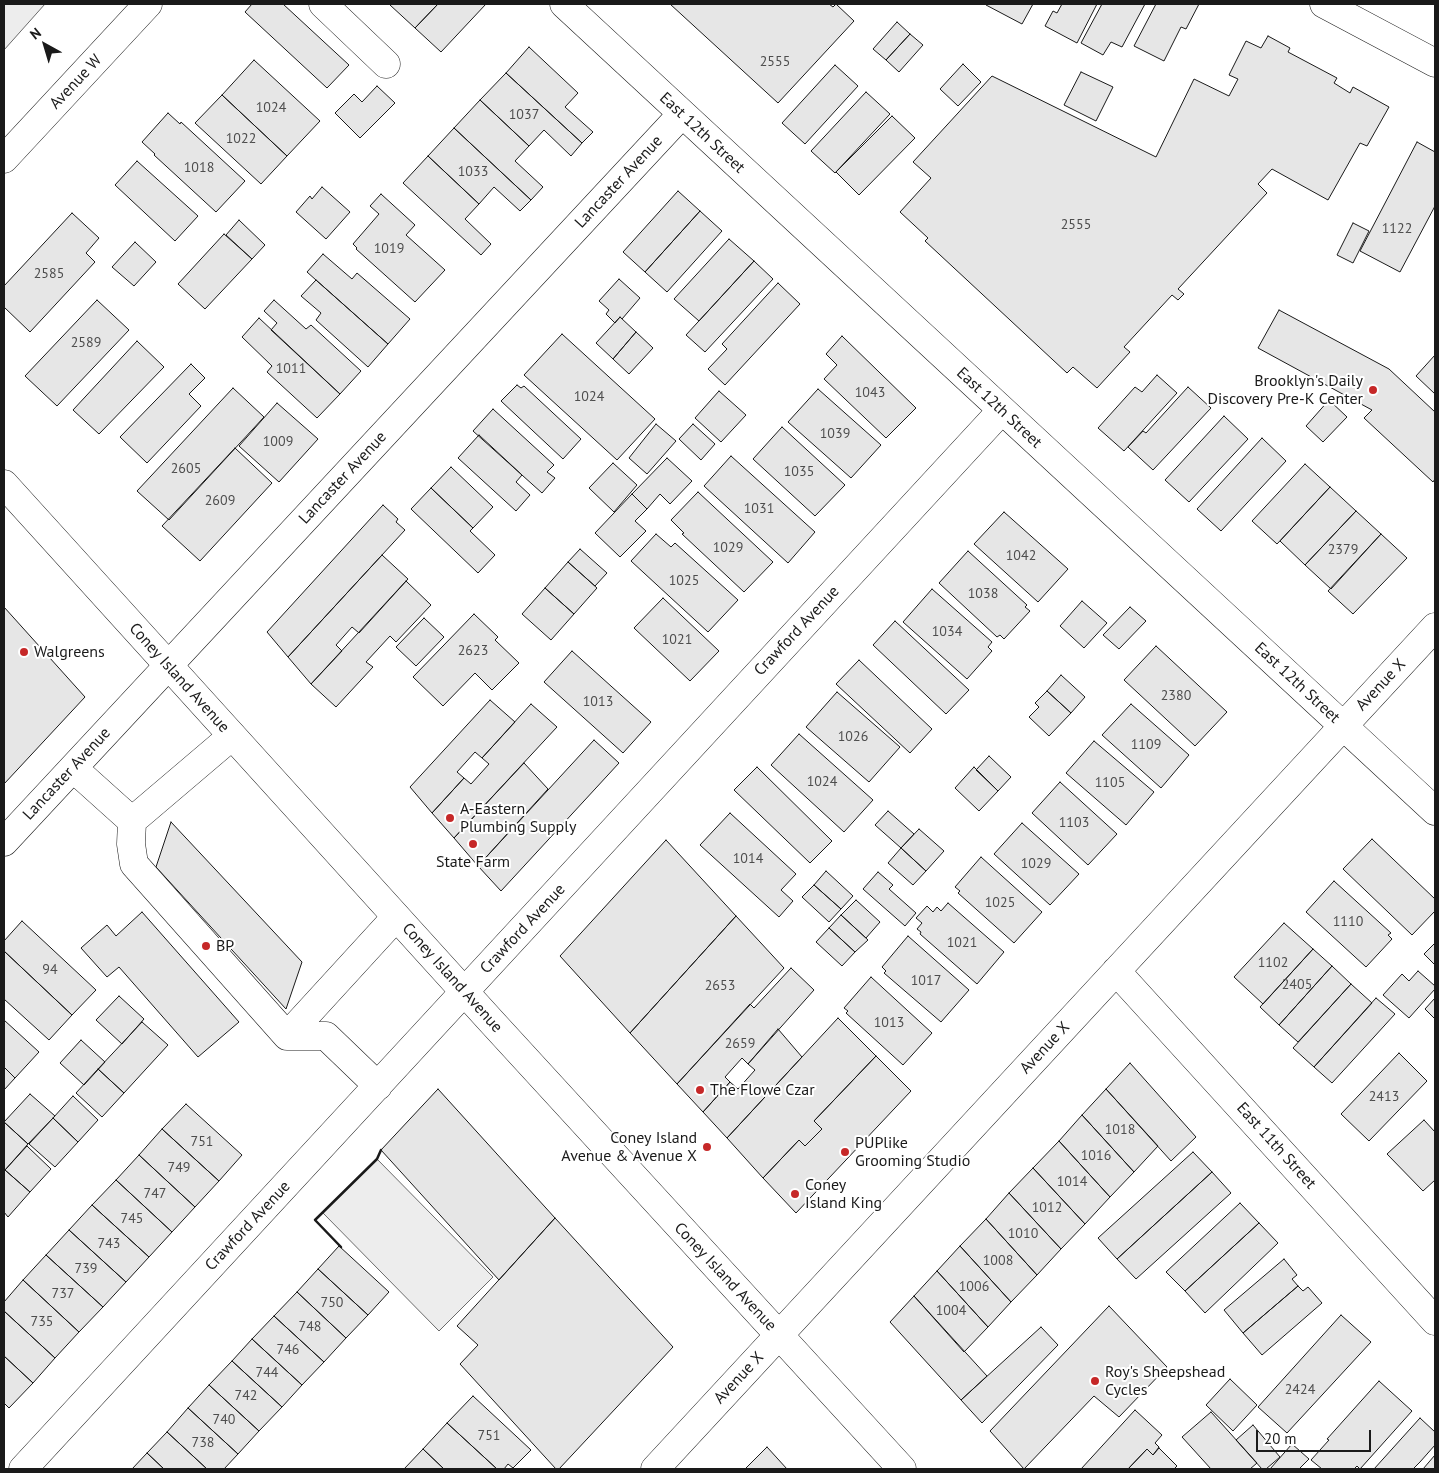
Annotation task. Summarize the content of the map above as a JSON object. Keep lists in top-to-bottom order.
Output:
{
  "streets": {
    "street": [
      "Avenue W",
      "East 12th Street",
      "Lancaster Avenue",
      "Crawford Avenue",
      "Coney Island Avenue",
      "Avenue X",
      "East 11th Street"
    ]
  },
  "crossings": [
    ["East 12th Street", "Lancaster Avenue"],
    ["East 12th Street", "Crawford Avenue"],
    ["East 12th Street", "Avenue X"],
    ["Lancaster Avenue", "Coney Island Avenue"],
    ["Crawford Avenue", "Coney Island Avenue"],
    ["Coney Island Avenue", "Avenue X"],
    ["Avenue X", "East 11th Street"]
  ],
  "places": [
    "Brooklyn's Daily Discovery Pre-K Center",
    "Walgreens",
    "A-Eastern Plumbing Supply",
    "State Farm",
    "BP",
    "The Flowe Czar",
    "Coney Island Avenue & Avenue X",
    "PUPlike Grooming Studio",
    "Coney Island King",
    "Roy's Sheepshead Cycles"
  ],
  "house_numbers": [
    "2555",
    "1024",
    "1037",
    "1022",
    "1018",
    "1033",
    "2555",
    "1122",
    "1019",
    "2585",
    "2589",
    "1011",
    "1043",
    "1024",
    "1039",
    "1009",
    "2605",
    "1035",
    "2609",
    "1031",
    "1029",
    "2379",
    "1042",
    "1025",
    "1038",
    "1034",
    "1021",
    "2623",
    "2380",
    "1013",
    "1026",
    "1109",
    "1024",
    "1105",
    "1103",
    "1014",
    "1029",
    "1025",
    "1110",
    "1021",
    "1102",
    "94",
    "1017",
    "2405",
    "2653",
    "1013",
    "2659",
    "2413",
    "1018",
    "751",
    "1016",
    "749",
    "1014",
    "747",
    "1012",
    "745",
    "1010",
    "743",
    "1008",
    "739",
    "1006",
    "737",
    "750",
    "1004",
    "735",
    "748",
    "746",
    "744",
    "2424",
    "742",
    "740",
    "751",
    "738"
  ],
  "scale_bar": "20 m",
  "north": "top left"
}
